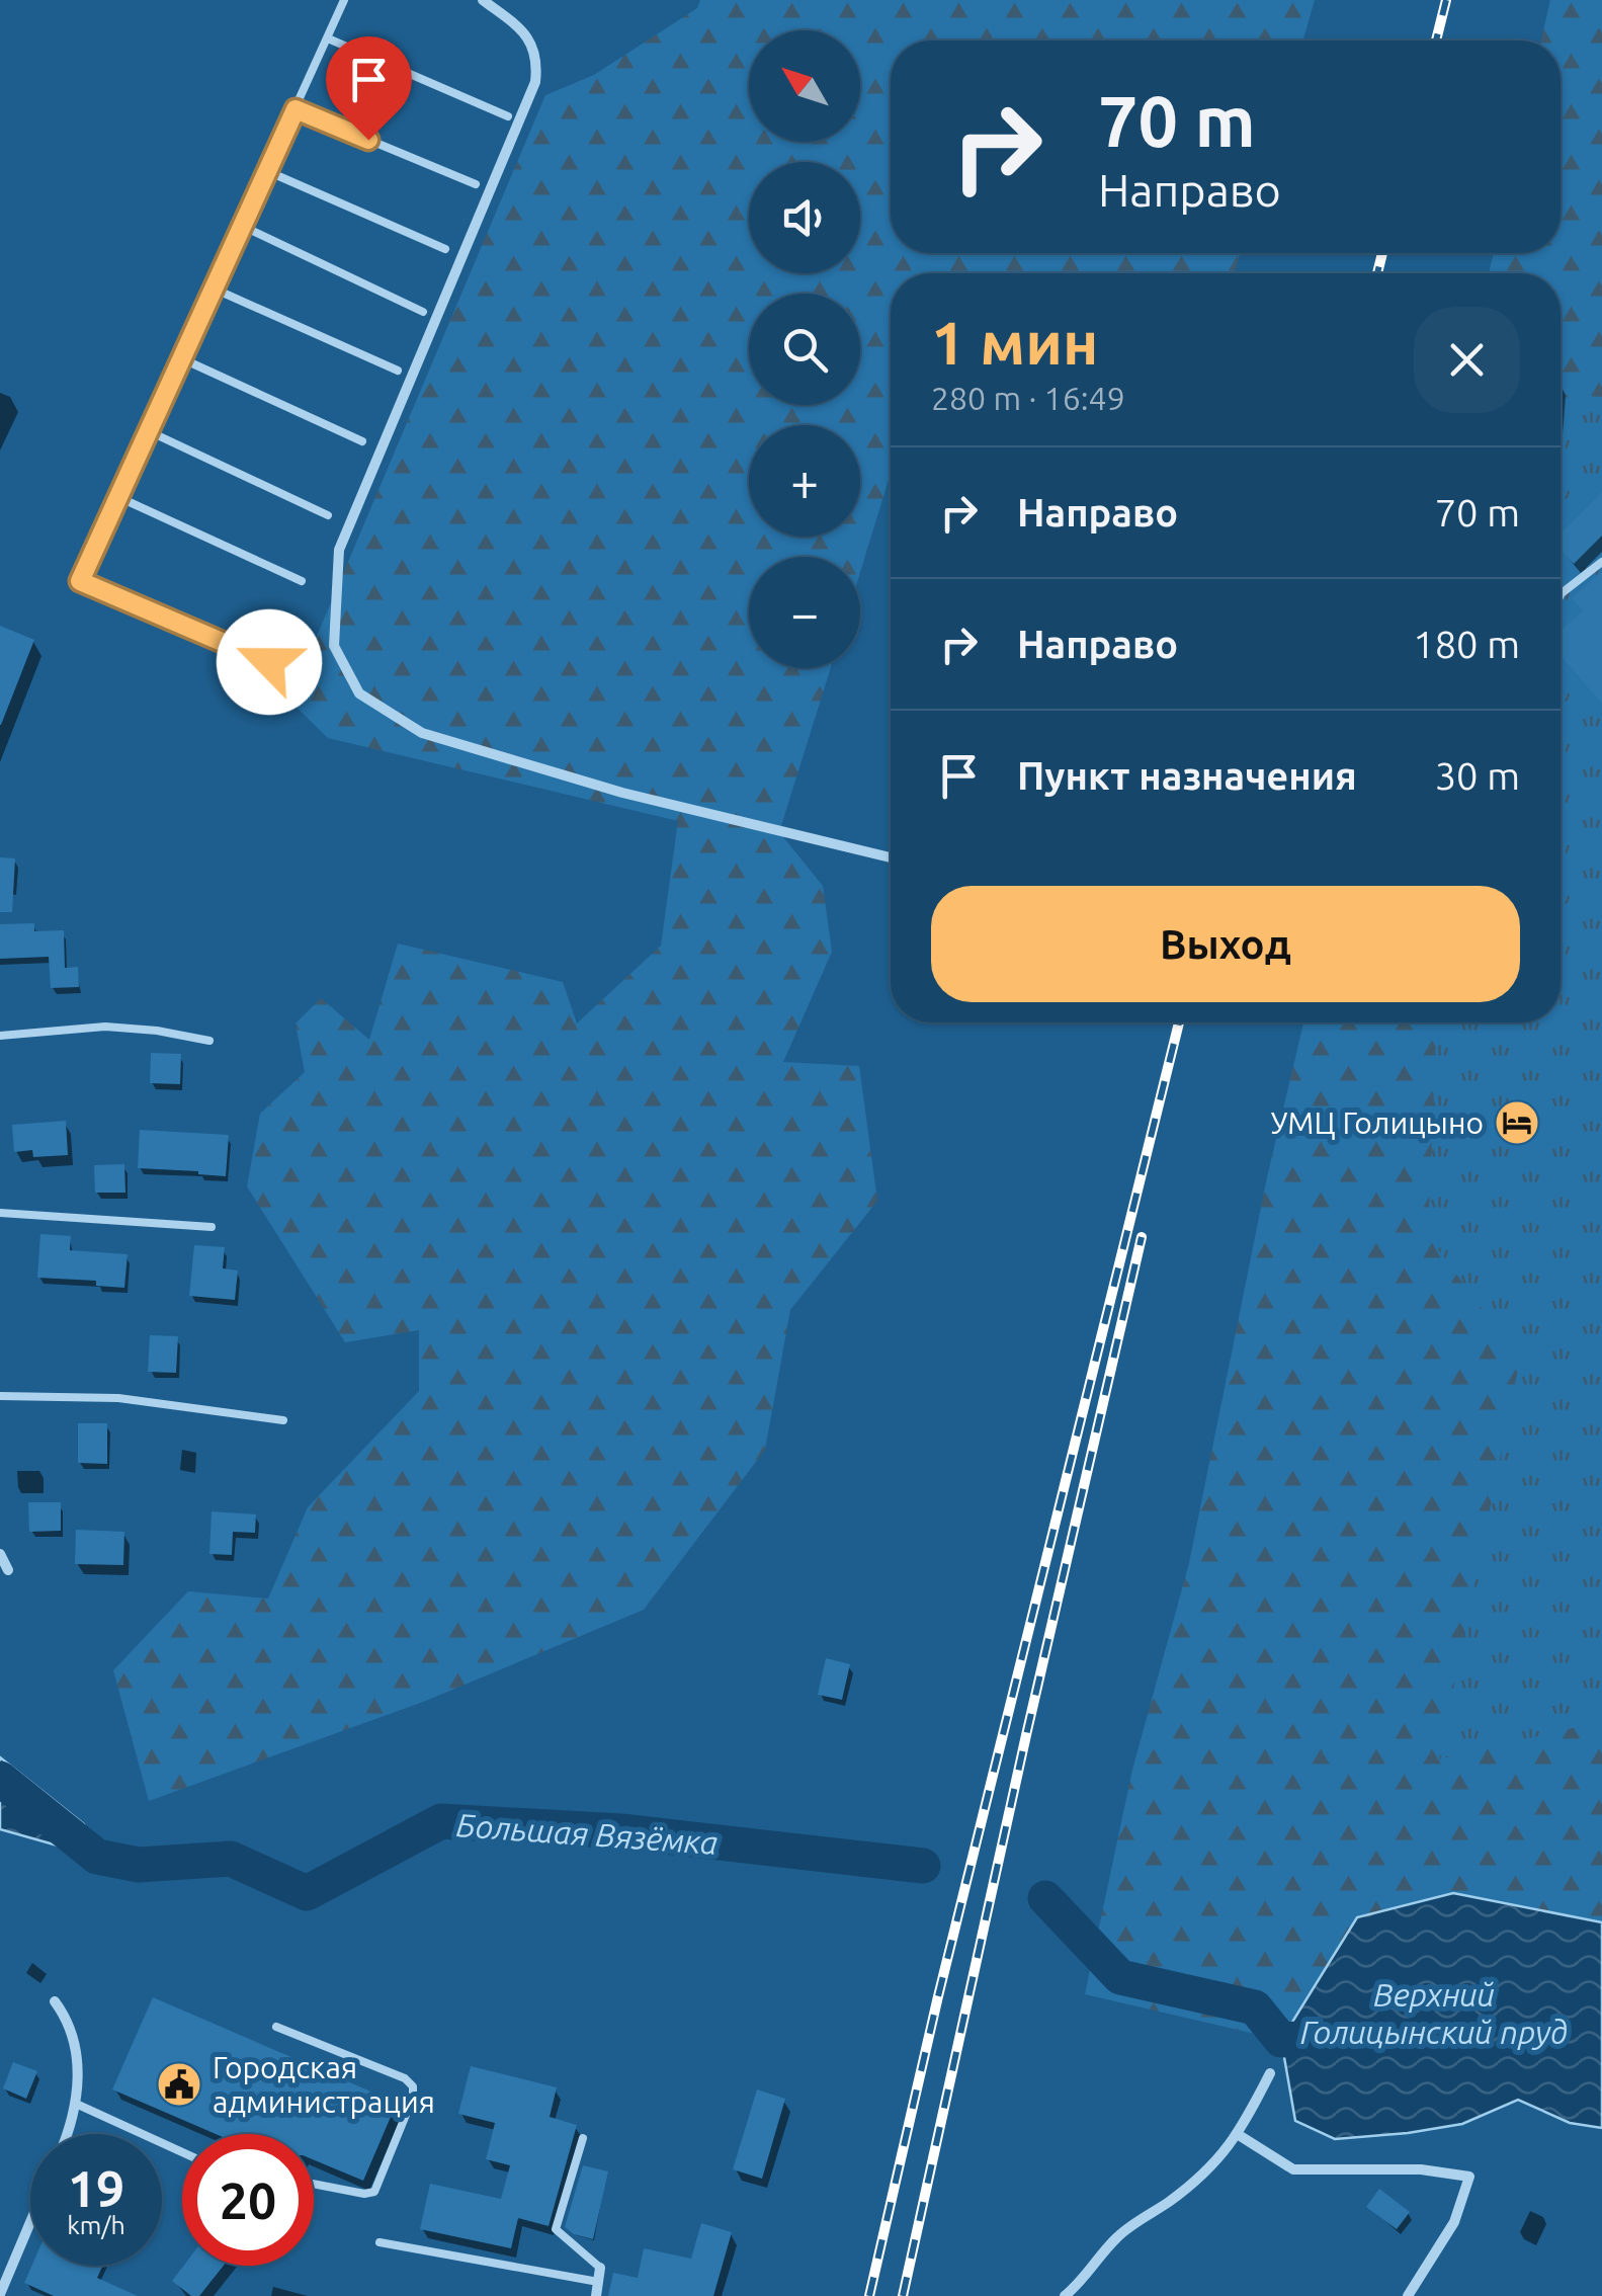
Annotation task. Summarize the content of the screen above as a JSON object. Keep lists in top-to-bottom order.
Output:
{
  "water": ["Большая Вязёмка", "Верхний Голицынский пруд"],
  "places": {
    "hotel": ["УМЦ Голицыно"],
    "public building": ["Городская администрация"]
  },
  "north": "top left",
  "page": {
    "map_buttons": ["+", "−"],
    "turn": ["70 m", "Направо"],
    "heading": ["1 мин", "280 m · 16:49"],
    "list": [
      {
        "name": "Направо",
        "value": "70 m"
      },
      {
        "name": "Направо",
        "value": "180 m"
      },
      {
        "name": "Пункт назначения",
        "value": "30 m"
      }
    ],
    "buttons": "Выход",
    "speed": "19 km/h",
    "limit": "20"
  }
}
